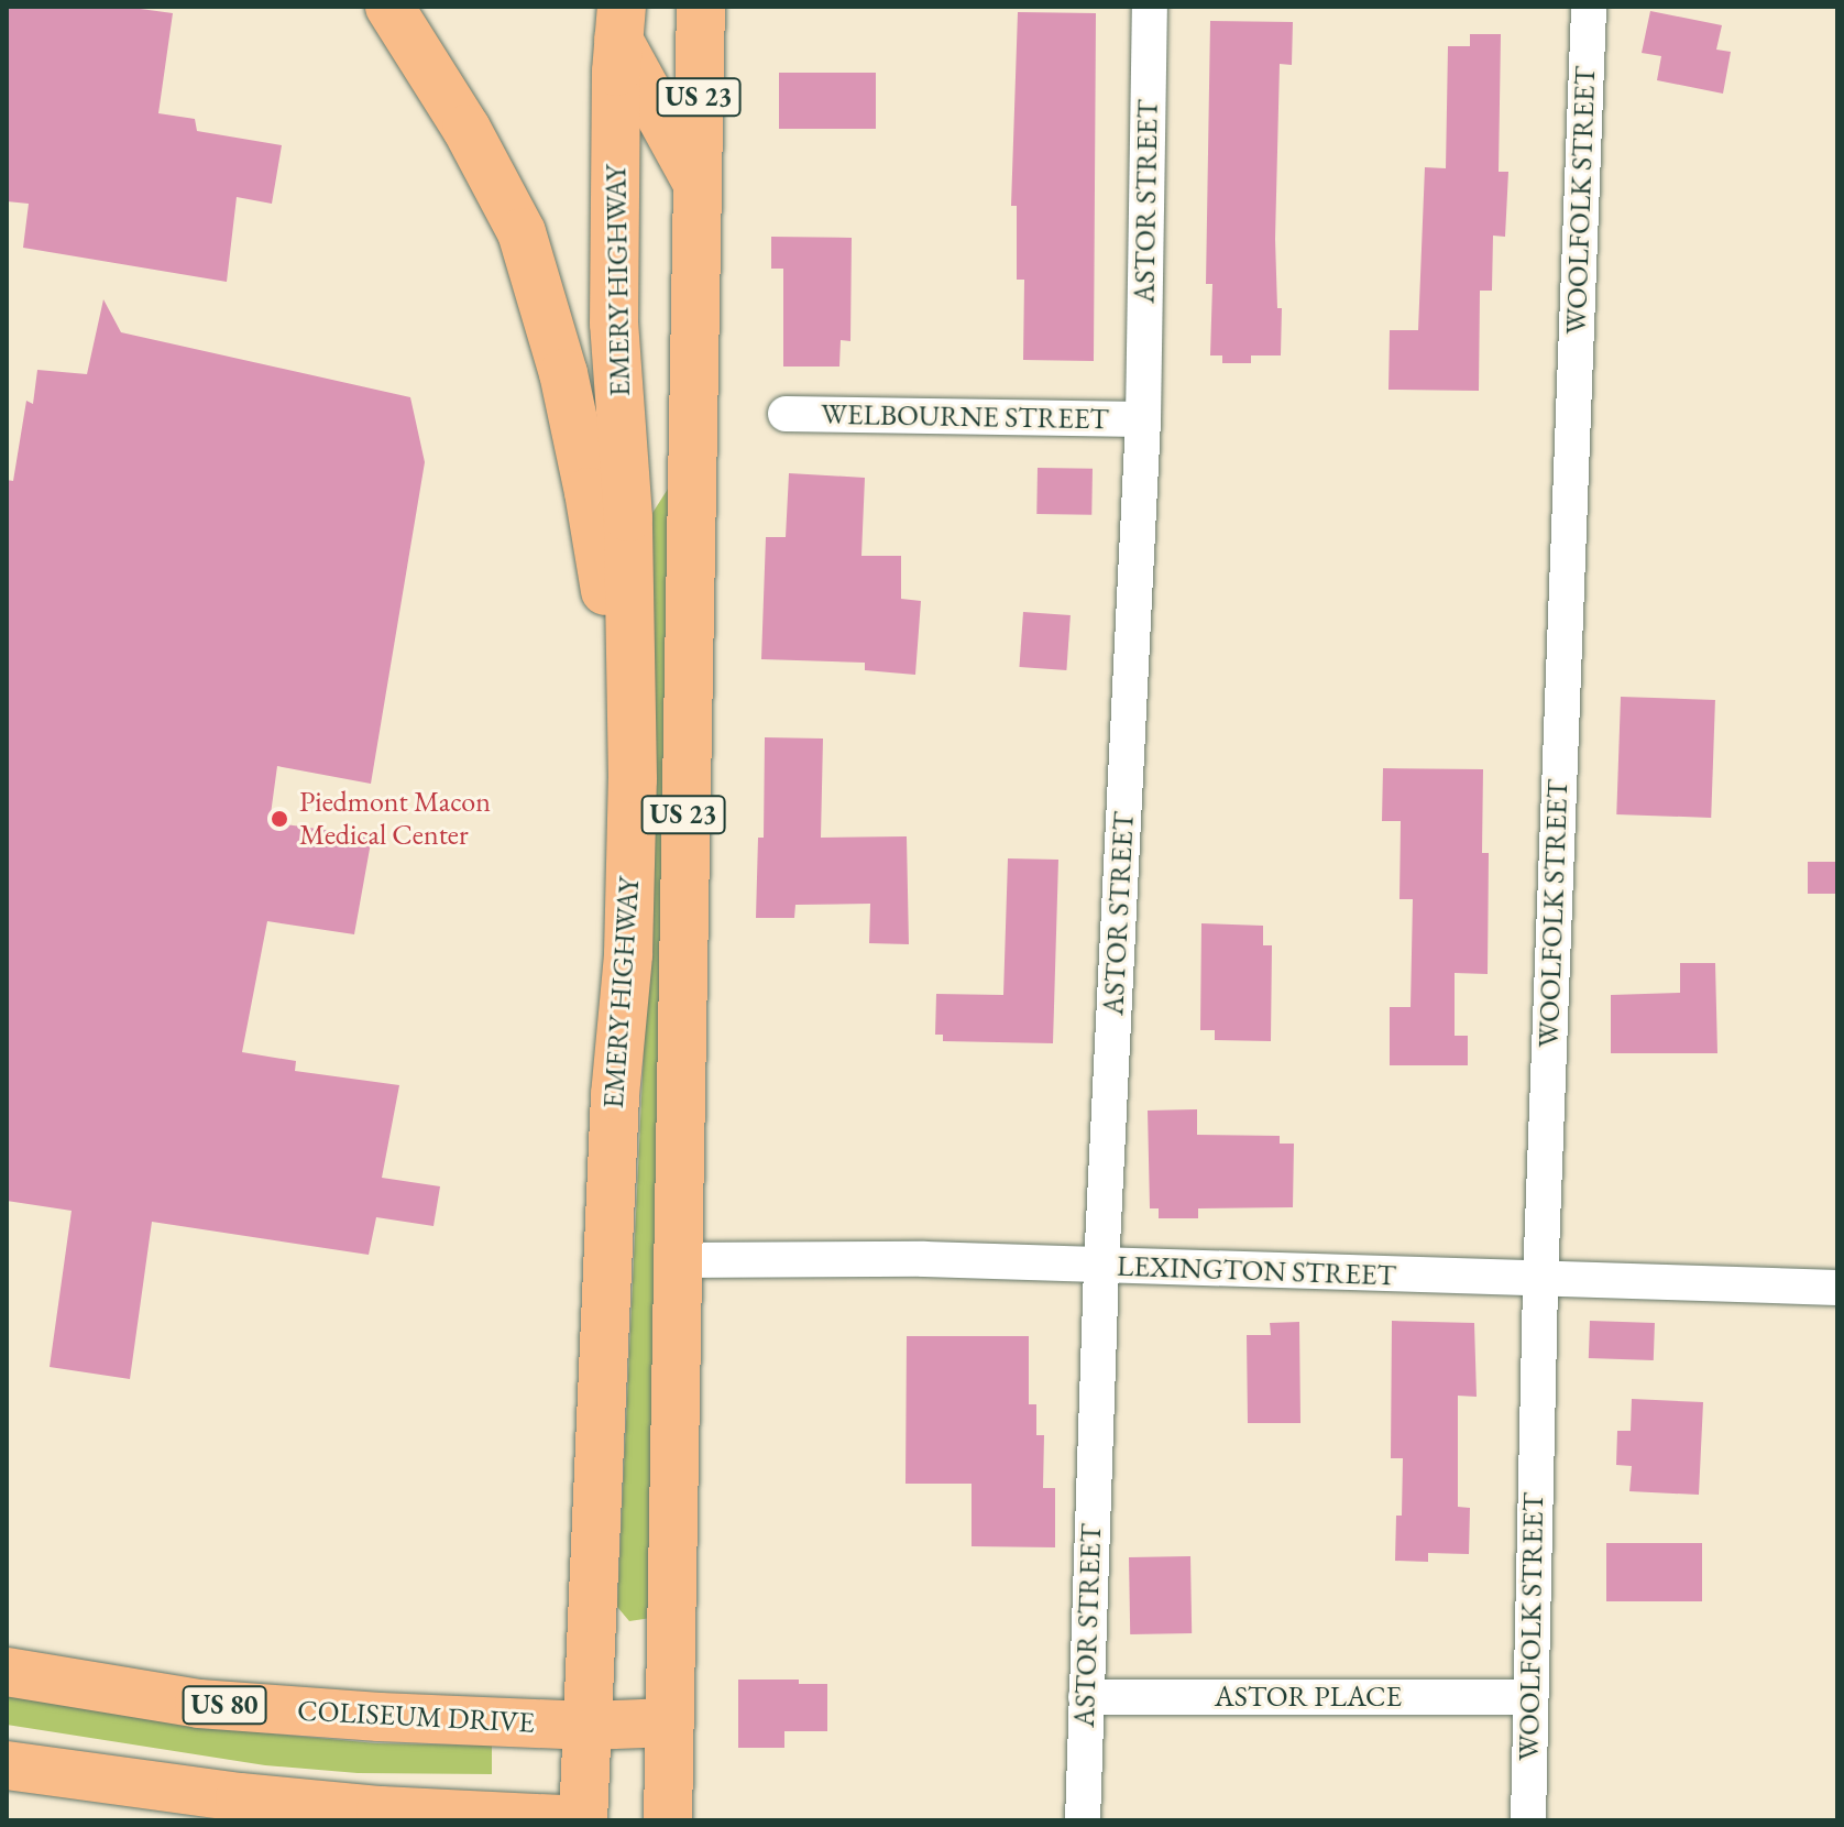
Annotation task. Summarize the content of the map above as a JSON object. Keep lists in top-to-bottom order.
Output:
{
  "streets": {
    "main road": [
      "US 23",
      "EMERY HIGHWAY",
      "US 80",
      "COLISEUM DRIVE"
    ],
    "street": [
      "WOOLFOLK STREET",
      "ASTOR STREET",
      "WELBOURNE STREET",
      "LEXINGTON STREET",
      "ASTOR PLACE"
    ]
  },
  "crossings": [
    ["WOOLFOLK STREET", "LEXINGTON STREET"],
    ["WOOLFOLK STREET", "ASTOR PLACE"],
    ["ASTOR STREET", "WELBOURNE STREET"],
    ["ASTOR STREET", "LEXINGTON STREET"],
    ["ASTOR STREET", "ASTOR PLACE"],
    ["EMERY HIGHWAY", "LEXINGTON STREET"],
    ["EMERY HIGHWAY", "COLISEUM DRIVE"]
  ],
  "places": ["Piedmont Macon Medical Center"]
}
